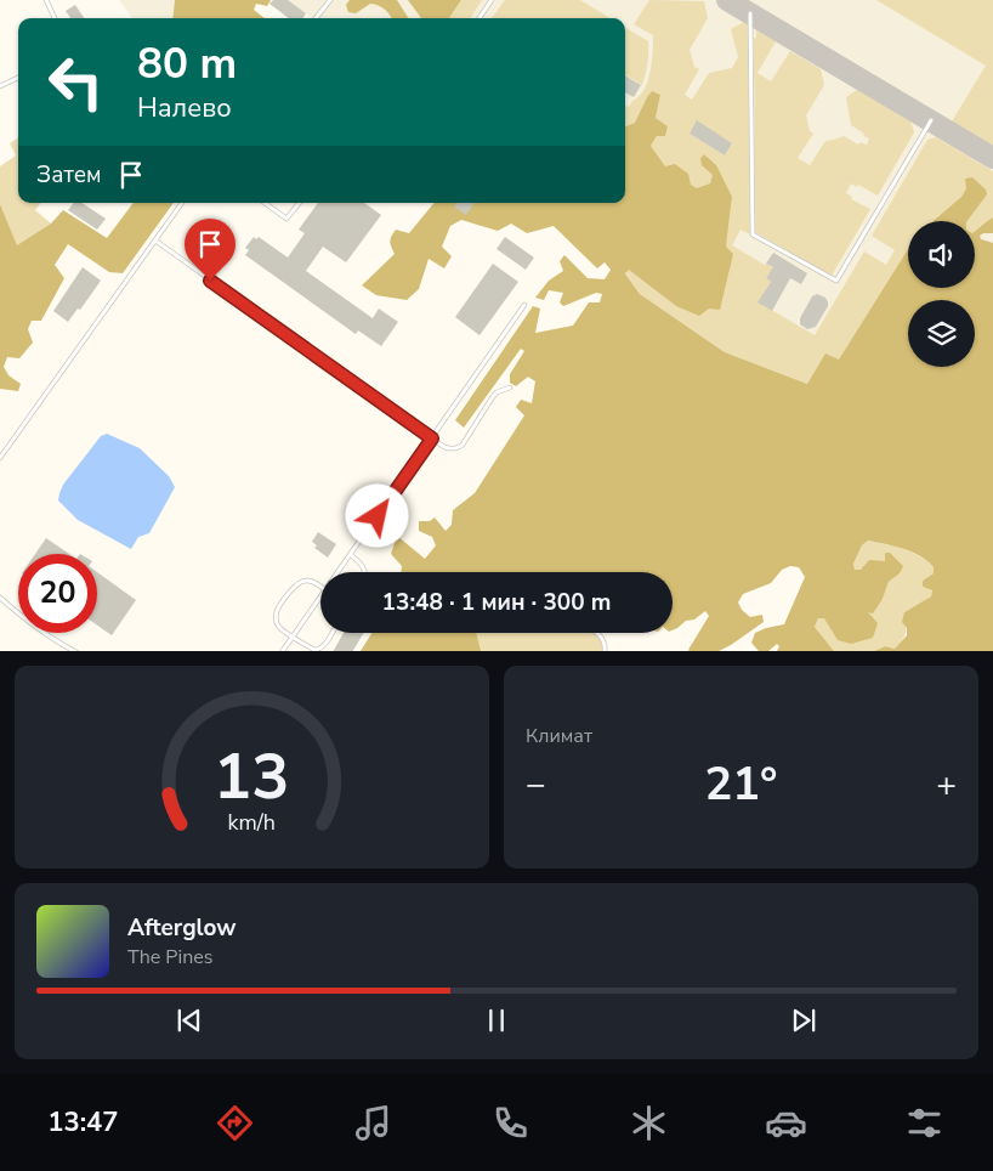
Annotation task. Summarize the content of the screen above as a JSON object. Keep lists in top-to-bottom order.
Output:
{
  "page": {
    "turn": ["80 m", "Налево"],
    "then": "Затем",
    "limit": "20",
    "trip": "13:48 · 1 мин · 300 m",
    "tile": "Климат",
    "heat": ["−", "21°", "+"],
    "song": ["Afterglow", "The Pines"],
    "tabs": "13:47",
    "gauge": ["13", "km/h"]
  }
}
